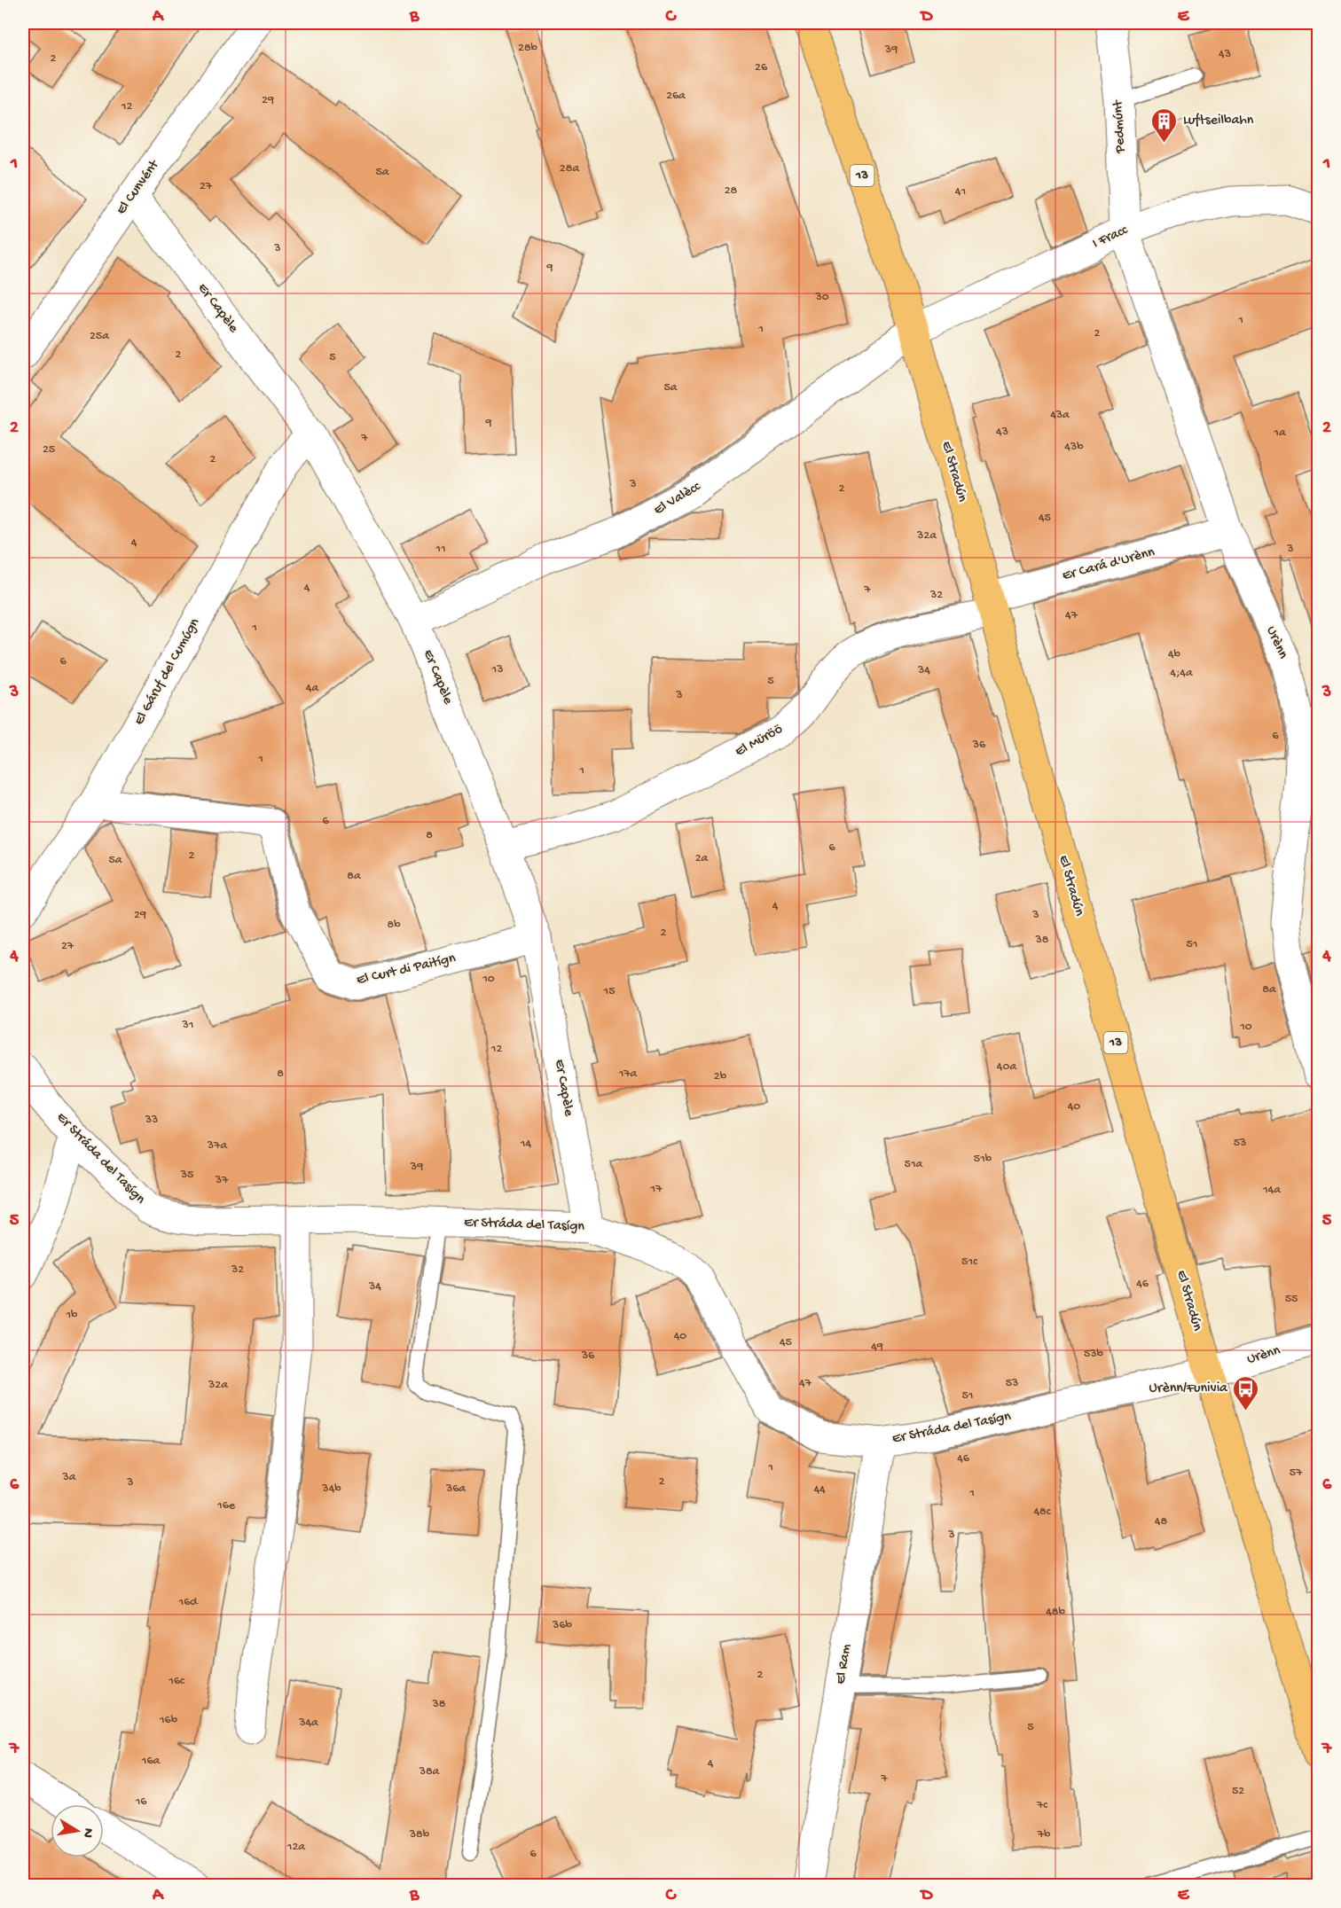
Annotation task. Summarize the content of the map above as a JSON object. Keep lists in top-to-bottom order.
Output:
{
  "streets": {
    "main road": ["13", "El Stradún"],
    "street": [
      "Pedmúnt",
      "El Cunvént",
      "I Fracc",
      "Er Capèle",
      "El Valècc",
      "Er Cará d'Urènn",
      "Urènn",
      "El Gáruf del Cumúgn",
      "El Müröö",
      "El Curt di Paitígn",
      "Er Stráda del Tasígn",
      "El Ram"
    ]
  },
  "crossings": [
    ["Pedmúnt", "I Fracc"],
    ["Pedmúnt", "Urènn"],
    ["El Cunvént", "Er Capèle"],
    ["I Fracc", "El Stradún"],
    ["I Fracc", "El Valècc"],
    ["I Fracc", "Urènn"],
    ["Er Capèle", "El Valècc"],
    ["Er Capèle", "El Gáruf del Cumúgn"],
    ["Er Capèle", "El Müröö"],
    ["Er Capèle", "El Curt di Paitígn"],
    ["Er Capèle", "Er Stráda del Tasígn"],
    ["El Stradún", "El Valècc"],
    ["El Stradún", "Er Cará d'Urènn"],
    ["El Stradún", "Urènn"],
    ["El Stradún", "El Müröö"],
    ["El Stradún", "Er Stráda del Tasígn"],
    ["Er Cará d'Urènn", "Urènn"],
    ["Er Cará d'Urènn", "El Müröö"],
    ["Urènn", "Er Stráda del Tasígn"],
    ["El Gáruf del Cumúgn", "El Curt di Paitígn"],
    ["Er Stráda del Tasígn", "El Ram"]
  ],
  "places": {
    "building": ["Luftseilbahn"],
    "bus stop": ["Urènn/Funivia"]
  },
  "house_numbers": [
    "28b",
    "39",
    "43",
    "2",
    "26",
    "26a",
    "29",
    "12",
    "28a",
    "5a",
    "27",
    "28",
    "41",
    "3",
    "9",
    "30",
    "1",
    "1",
    "2",
    "25a",
    "2",
    "5",
    "5a",
    "43a",
    "9",
    "43",
    "1a",
    "7",
    "43b",
    "25",
    "2",
    "3",
    "2",
    "45",
    "32a",
    "4",
    "11",
    "3",
    "4",
    "7",
    "32",
    "47",
    "1",
    "4b",
    "6",
    "13",
    "34",
    "4;4a",
    "5",
    "4a",
    "3",
    "6",
    "36",
    "1",
    "1",
    "6",
    "8",
    "6",
    "2",
    "2a",
    "5a",
    "8a",
    "4",
    "29",
    "3",
    "8b",
    "2",
    "38",
    "51",
    "27",
    "10",
    "8a",
    "15",
    "31",
    "10",
    "12",
    "40a",
    "8",
    "17a",
    "2b",
    "40",
    "33",
    "53",
    "14",
    "37a",
    "51b",
    "51a",
    "39",
    "35",
    "37",
    "17",
    "14a",
    "51c",
    "32",
    "46",
    "34",
    "55",
    "1b",
    "40",
    "45",
    "49",
    "53b",
    "36",
    "47",
    "53",
    "32a",
    "51",
    "46",
    "1",
    "57",
    "3a",
    "2",
    "3",
    "34b",
    "36a",
    "44",
    "1",
    "16e",
    "48c",
    "48",
    "3",
    "16d",
    "48b",
    "36b",
    "2",
    "16c",
    "38",
    "16b",
    "34a",
    "5",
    "16a",
    "4",
    "38a",
    "7",
    "52",
    "16",
    "7c",
    "38b",
    "7b",
    "12a",
    "6"
  ],
  "north": "right",
  "grid": {
    "columns": [
      "A",
      "B",
      "C",
      "D",
      "E"
    ],
    "rows": [
      "1",
      "2",
      "3",
      "4",
      "5",
      "6",
      "7"
    ]
  }
}
